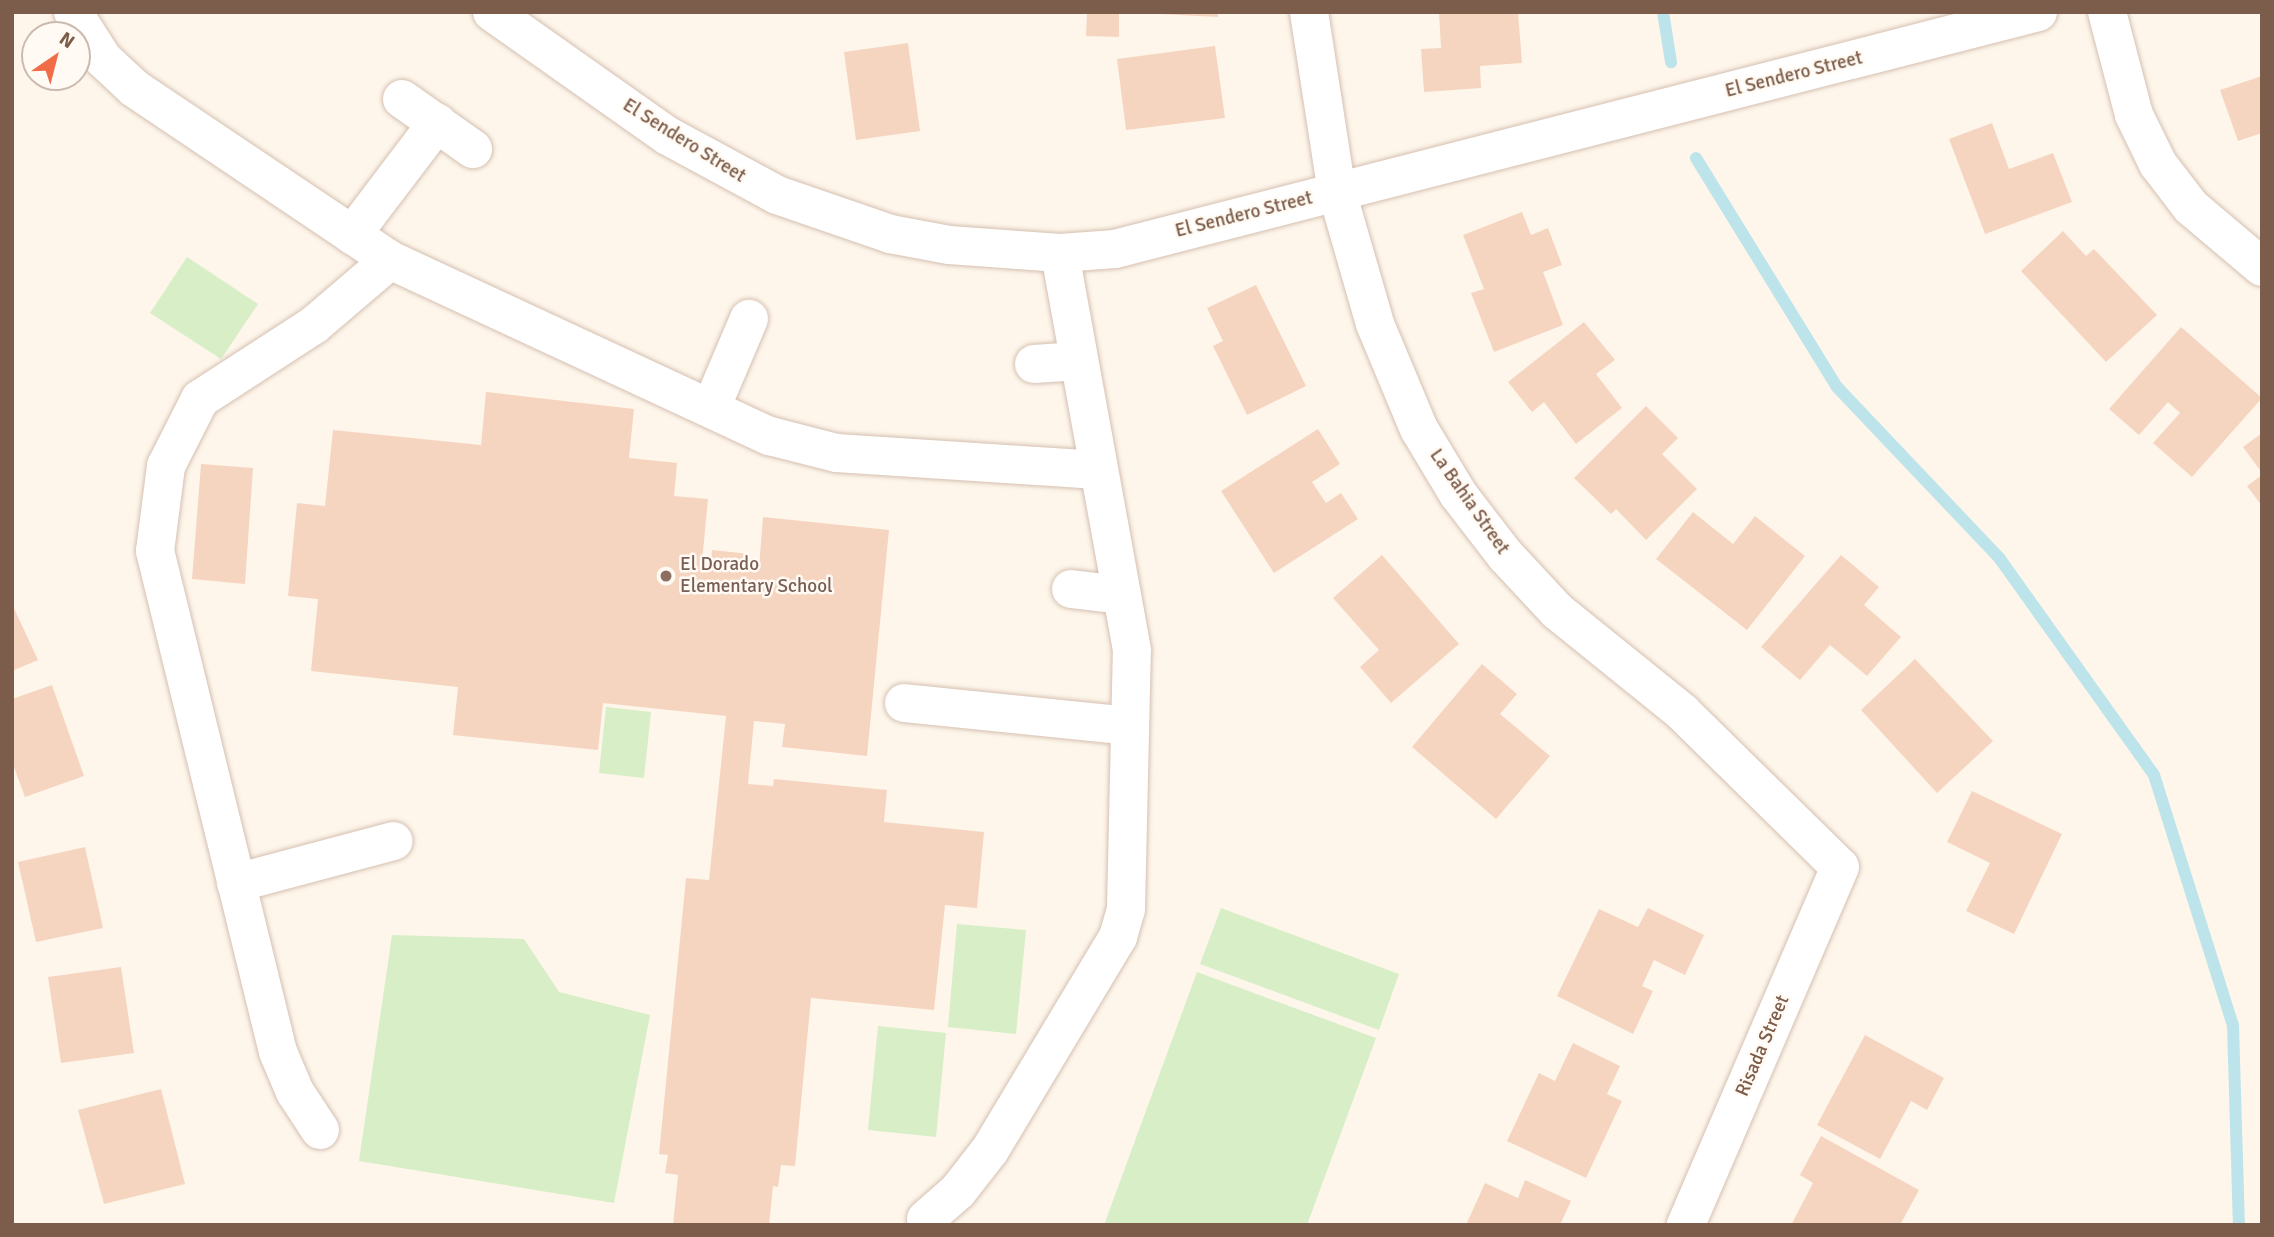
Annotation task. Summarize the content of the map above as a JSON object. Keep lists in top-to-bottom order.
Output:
{
  "streets": {
    "street": ["El Sendero Street", "La Bahia Street", "Risada Street"]
  },
  "crossings": [
    ["El Sendero Street", "La Bahia Street"],
    ["La Bahia Street", "Risada Street"]
  ],
  "places": ["El Dorado Elementary School"],
  "north": "top right"
}
